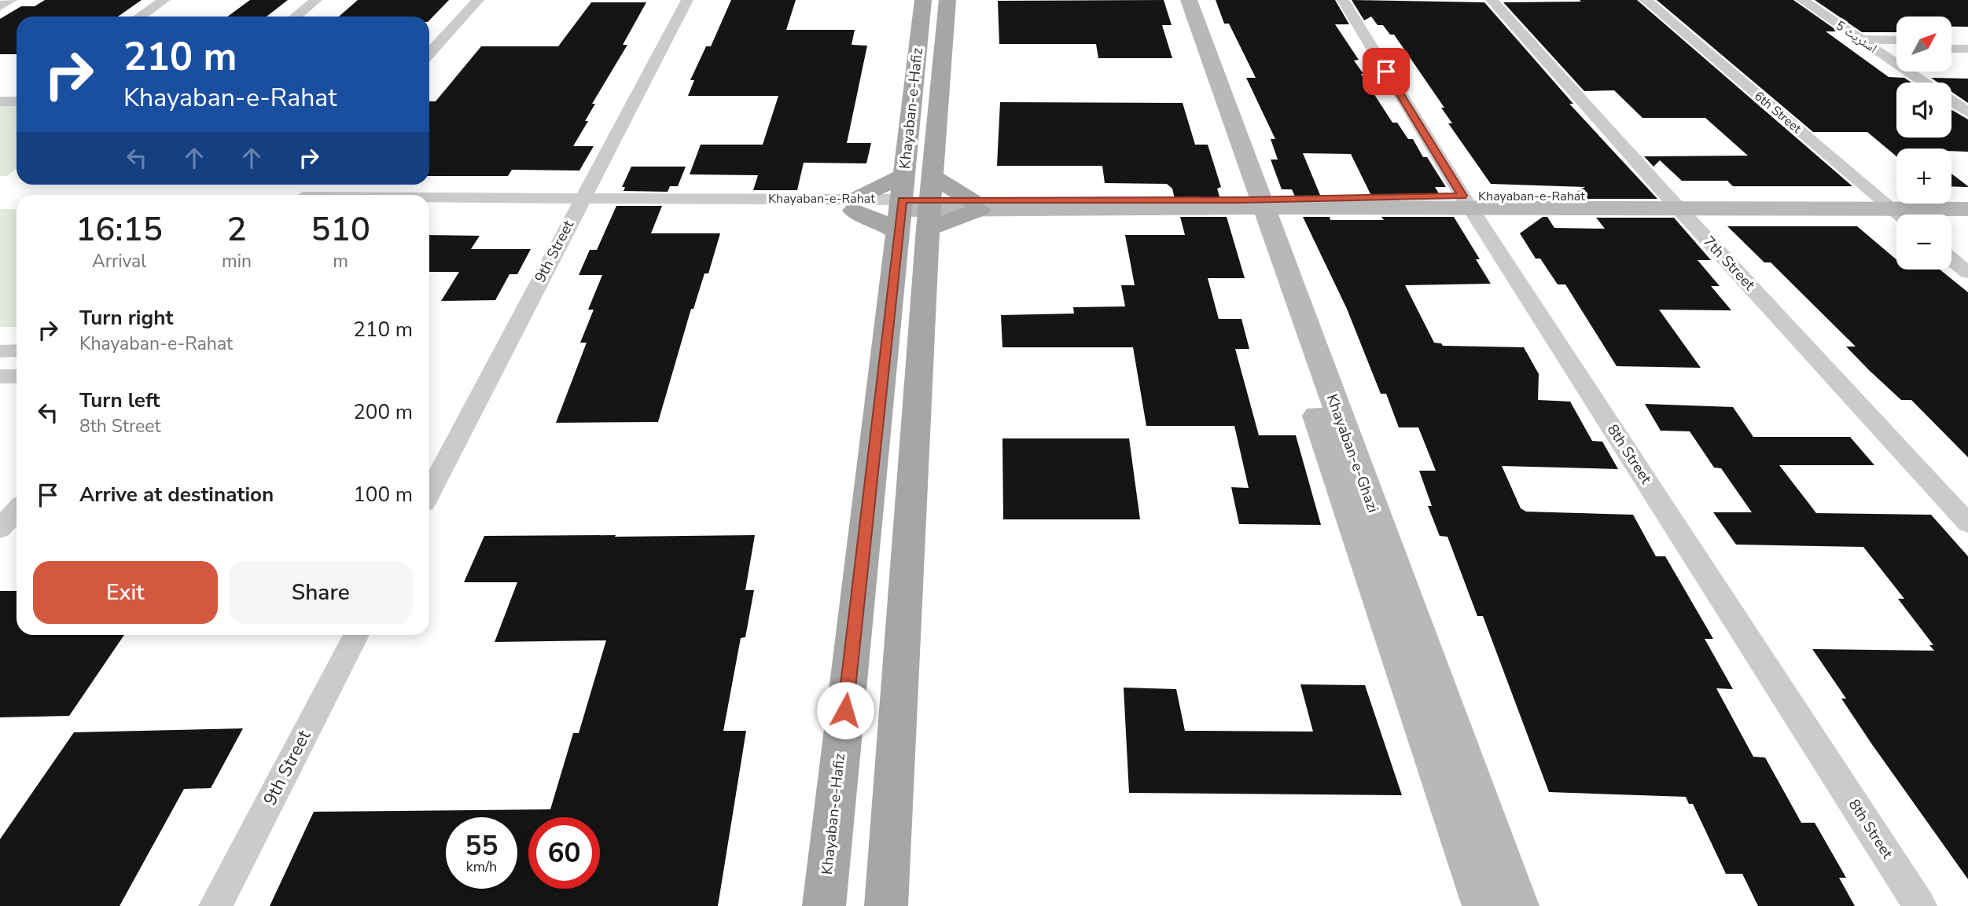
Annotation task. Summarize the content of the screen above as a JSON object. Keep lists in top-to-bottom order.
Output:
{
  "streets": {
    "main road": ["Khayaban-e-Hafiz"],
    "street": [
      "اسٹریٹ 5",
      "6th Street",
      "Khayaban-e-Rahat",
      "9th Street",
      "7th Street",
      "Khayaban-e-Ghazi",
      "8th Street"
    ]
  },
  "crossings": [
    ["6th Street", "Khayaban-e-Rahat"],
    ["Khayaban-e-Rahat", "9th Street"],
    ["Khayaban-e-Rahat", "7th Street"],
    ["Khayaban-e-Rahat", "Khayaban-e-Ghazi"],
    ["Khayaban-e-Rahat", "8th Street"]
  ],
  "north": "top right",
  "page": {
    "map_buttons": ["+", "−"],
    "turn": ["210 m", "Khayaban-e-Rahat"],
    "eta": [
      "16:15",
      "Arrival",
      "2",
      "min",
      "510",
      "m"
    ],
    "list": [
      {
        "name": "Turn right",
        "note": "Khayaban-e-Rahat",
        "value": "210 m"
      },
      {
        "name": "Turn left",
        "note": "8th Street",
        "value": "200 m"
      },
      {
        "name": "Arrive at destination",
        "value": "100 m"
      }
    ],
    "buttons": ["Exit", "Share"],
    "speed": "55 km/h",
    "limit": "60"
  }
}
